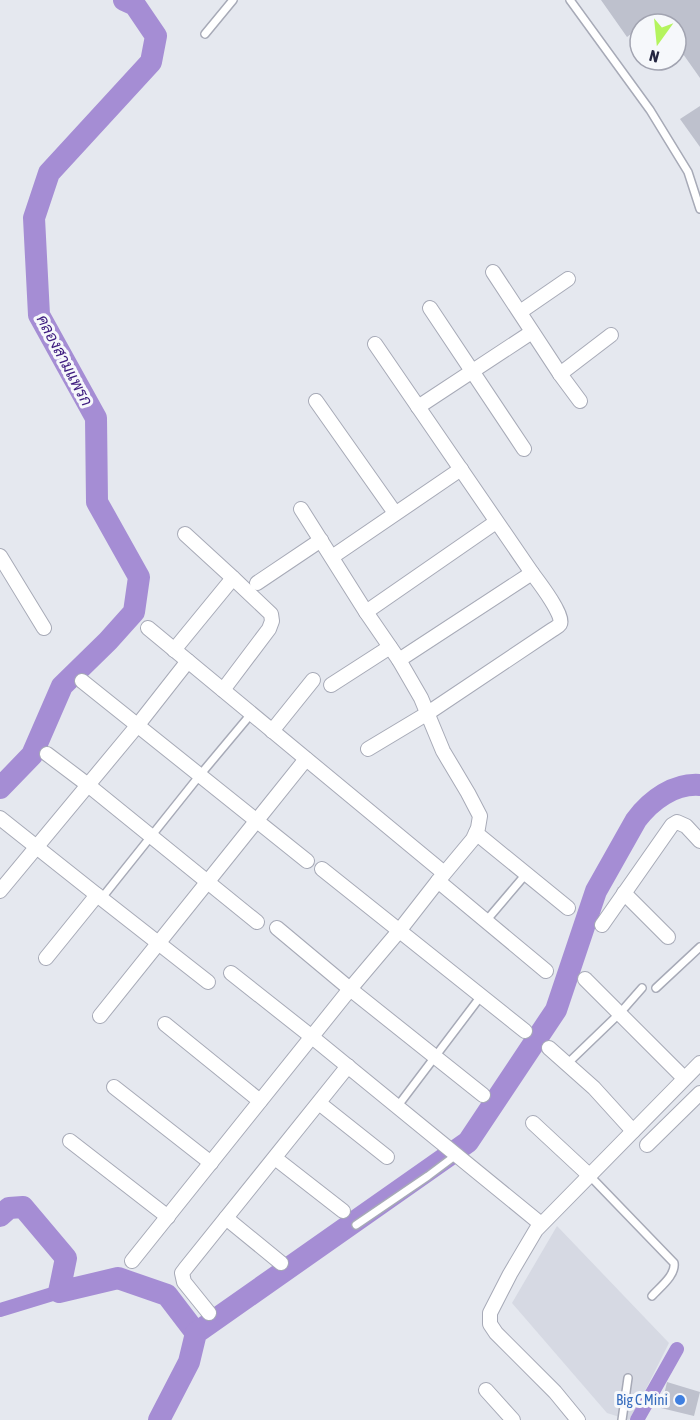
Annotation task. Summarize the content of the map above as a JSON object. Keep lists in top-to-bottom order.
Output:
{
  "water": ["คลองสามแพรก"],
  "places": ["Big C Mini"],
  "north": "bottom"
}
